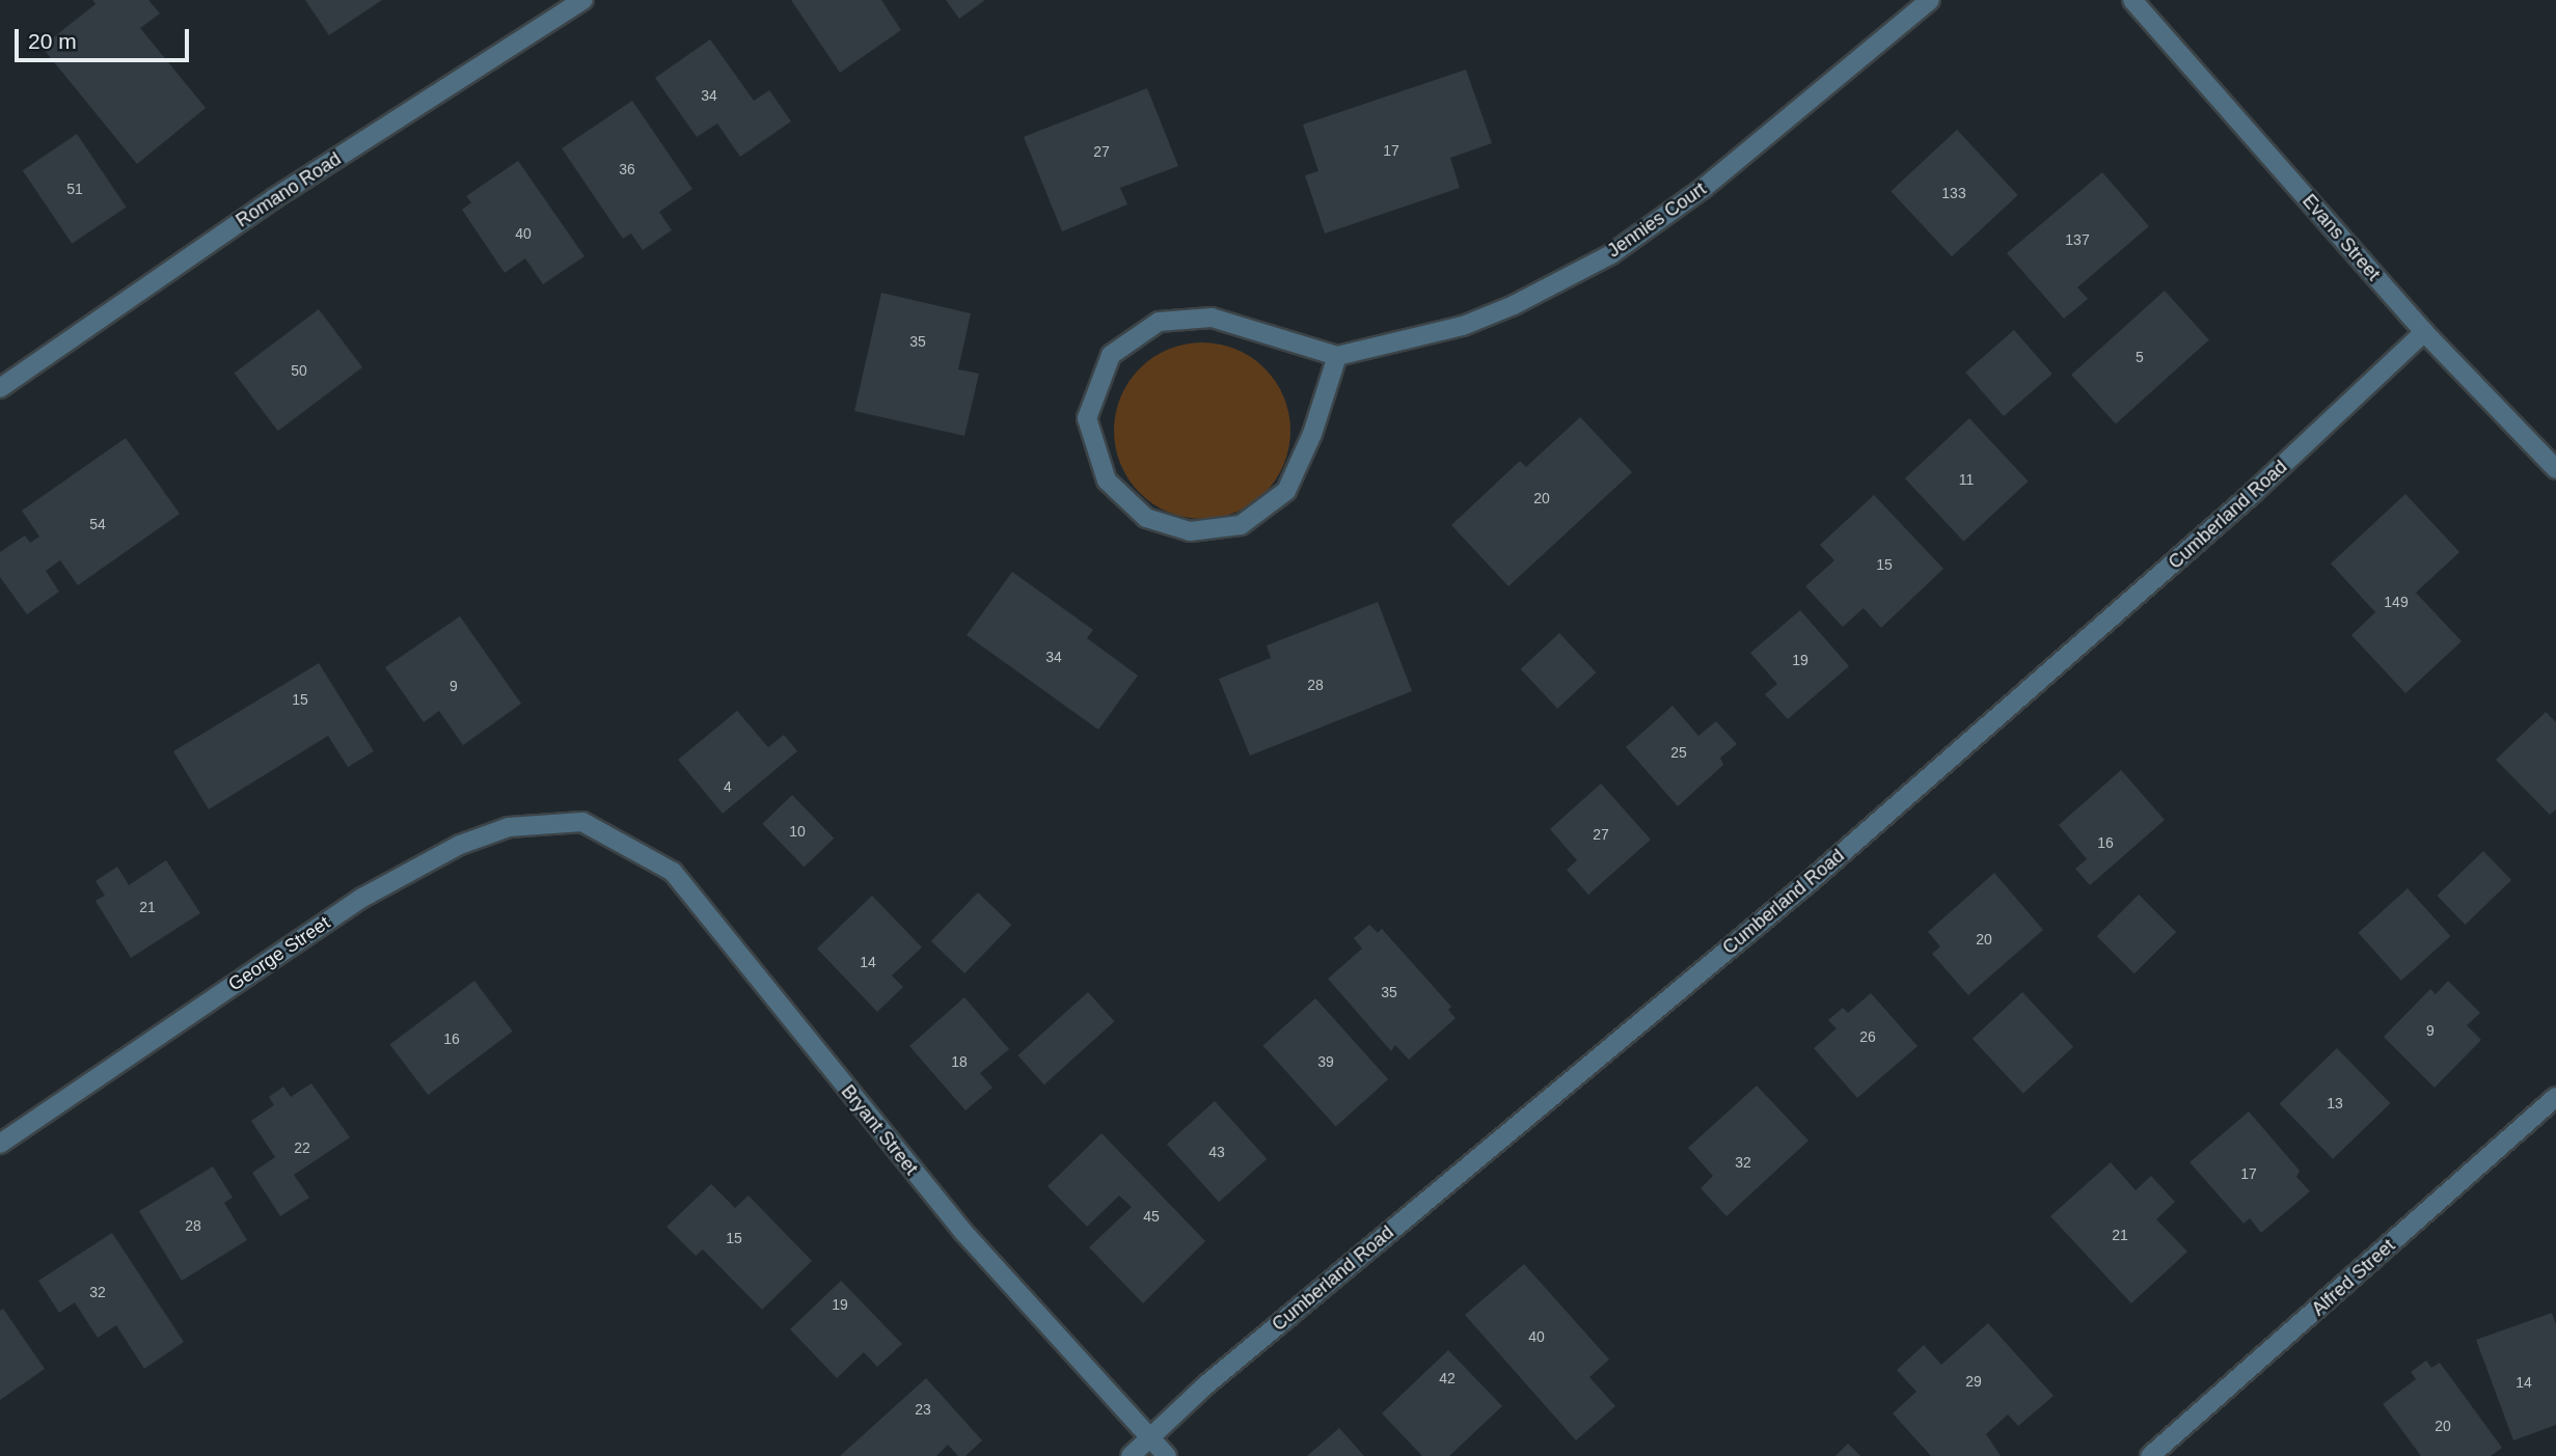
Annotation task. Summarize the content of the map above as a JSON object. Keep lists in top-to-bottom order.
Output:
{
  "streets": {
    "street": [
      "Romano Road",
      "Jennies Court",
      "Evans Street",
      "Cumberland Road",
      "George Street",
      "Bryant Street",
      "Alfred Street"
    ]
  },
  "crossings": [
    ["Evans Street", "Cumberland Road"],
    ["Cumberland Road", "Bryant Street"],
    ["George Street", "Bryant Street"]
  ],
  "house_numbers": [
    "34",
    "17",
    "27",
    "36",
    "51",
    "133",
    "40",
    "137",
    "35",
    "5",
    "50",
    "11",
    "20",
    "54",
    "15",
    "149",
    "34",
    "19",
    "28",
    "9",
    "15",
    "25",
    "4",
    "10",
    "27",
    "16",
    "21",
    "20",
    "14",
    "35",
    "9",
    "26",
    "16",
    "18",
    "39",
    "13",
    "22",
    "43",
    "32",
    "17",
    "45",
    "28",
    "21",
    "15",
    "32",
    "19",
    "40",
    "42",
    "29",
    "14",
    "23",
    "20"
  ],
  "scale_bar": "20 m"
}
